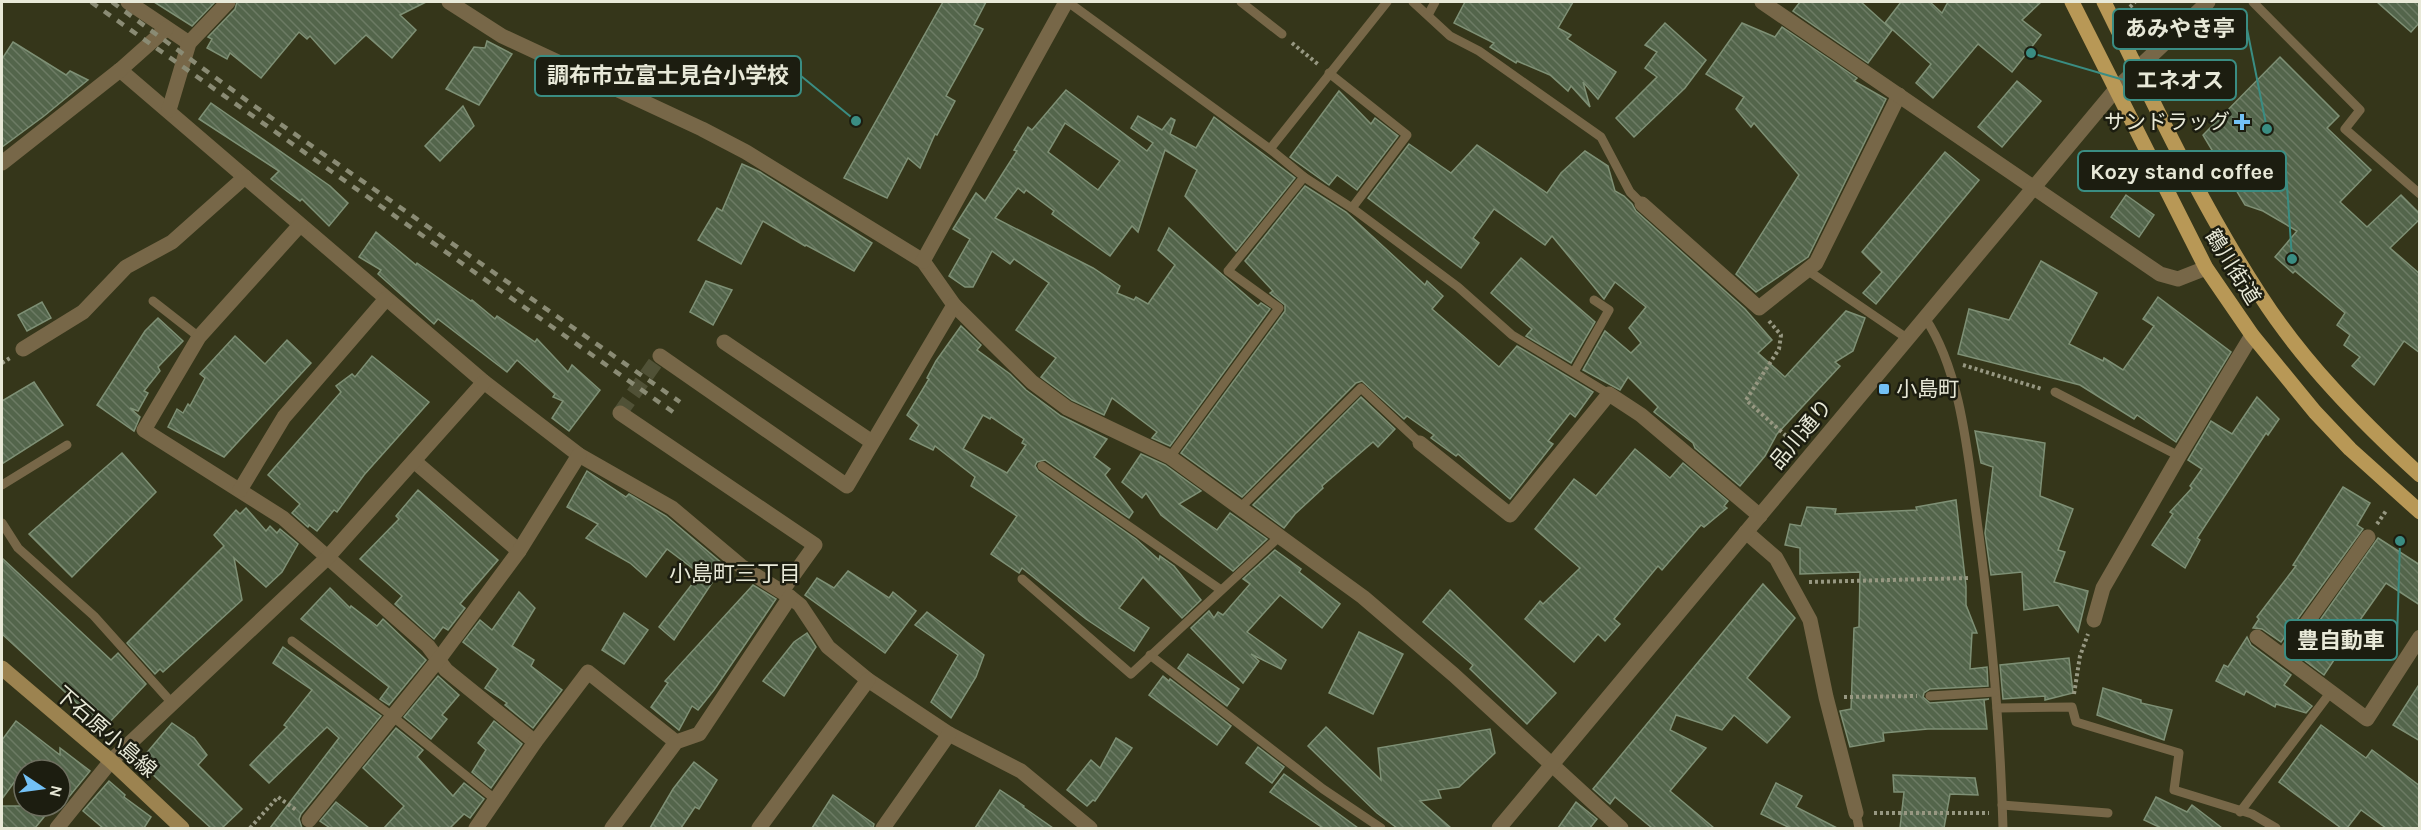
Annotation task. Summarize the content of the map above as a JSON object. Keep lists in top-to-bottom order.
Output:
{
  "streets": {
    "main road": ["鶴川街道", "下石原小島線"],
    "street": ["品川通り"]
  },
  "crossings": [
    ["鶴川街道", "品川通り"]
  ],
  "districts": ["小島町三丁目"],
  "places": {
    "other": [
      "エネオス",
      "調布市立富士見台小学校",
      "あみやき亭",
      "Kozy stand coffee",
      "豊自動車"
    ],
    "health": ["サンドラッグ"],
    "transit": ["小島町"]
  },
  "north": "right"
}
